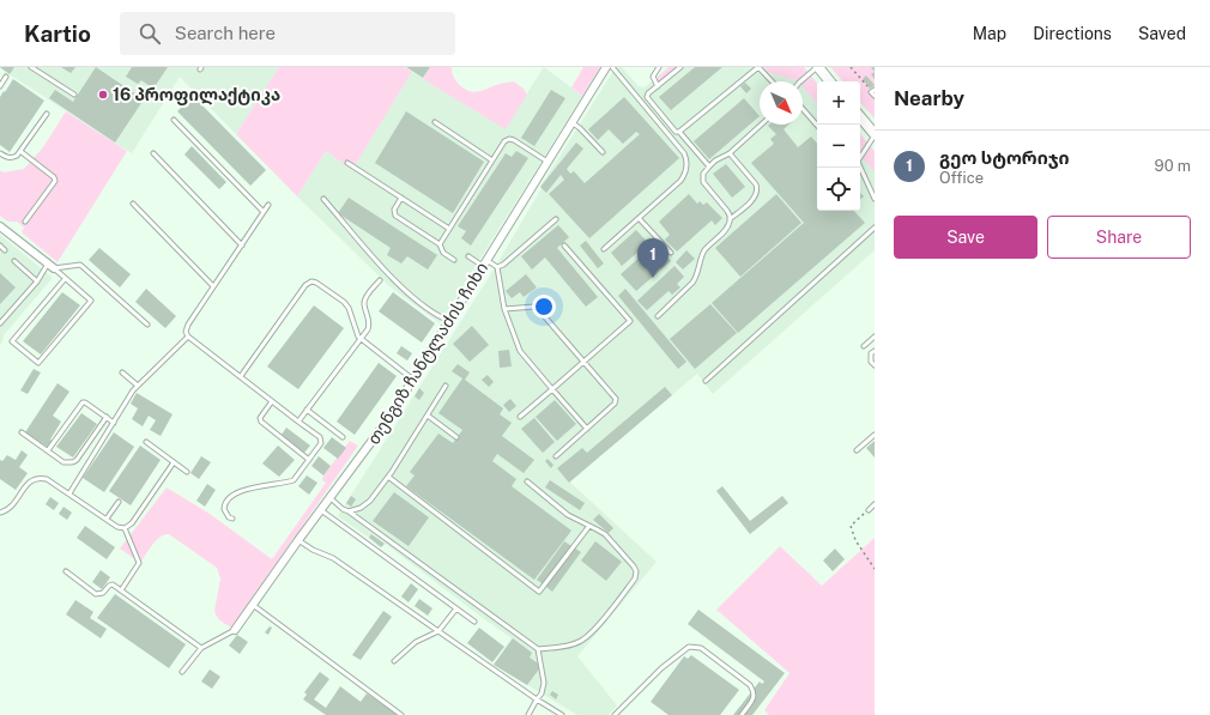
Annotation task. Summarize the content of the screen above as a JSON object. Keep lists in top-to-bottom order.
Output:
{
  "streets": {
    "street": ["თენგიზ ჩანტლაძის ჩიხი"]
  },
  "places": ["16 პროფილაქტიკა"],
  "north": "bottom right",
  "page": {
    "header": "Kartio",
    "search": "Search here",
    "nav": ["Map", "Directions", "Saved"],
    "heading": "Nearby",
    "map_buttons": ["+", "−"],
    "list": [
      {
        "mark": "1",
        "name": "გეო სტორიჯი",
        "note": "Office",
        "value": "90 m"
      }
    ],
    "buttons": ["Save", "Share"],
    "pins": "1"
  }
}
